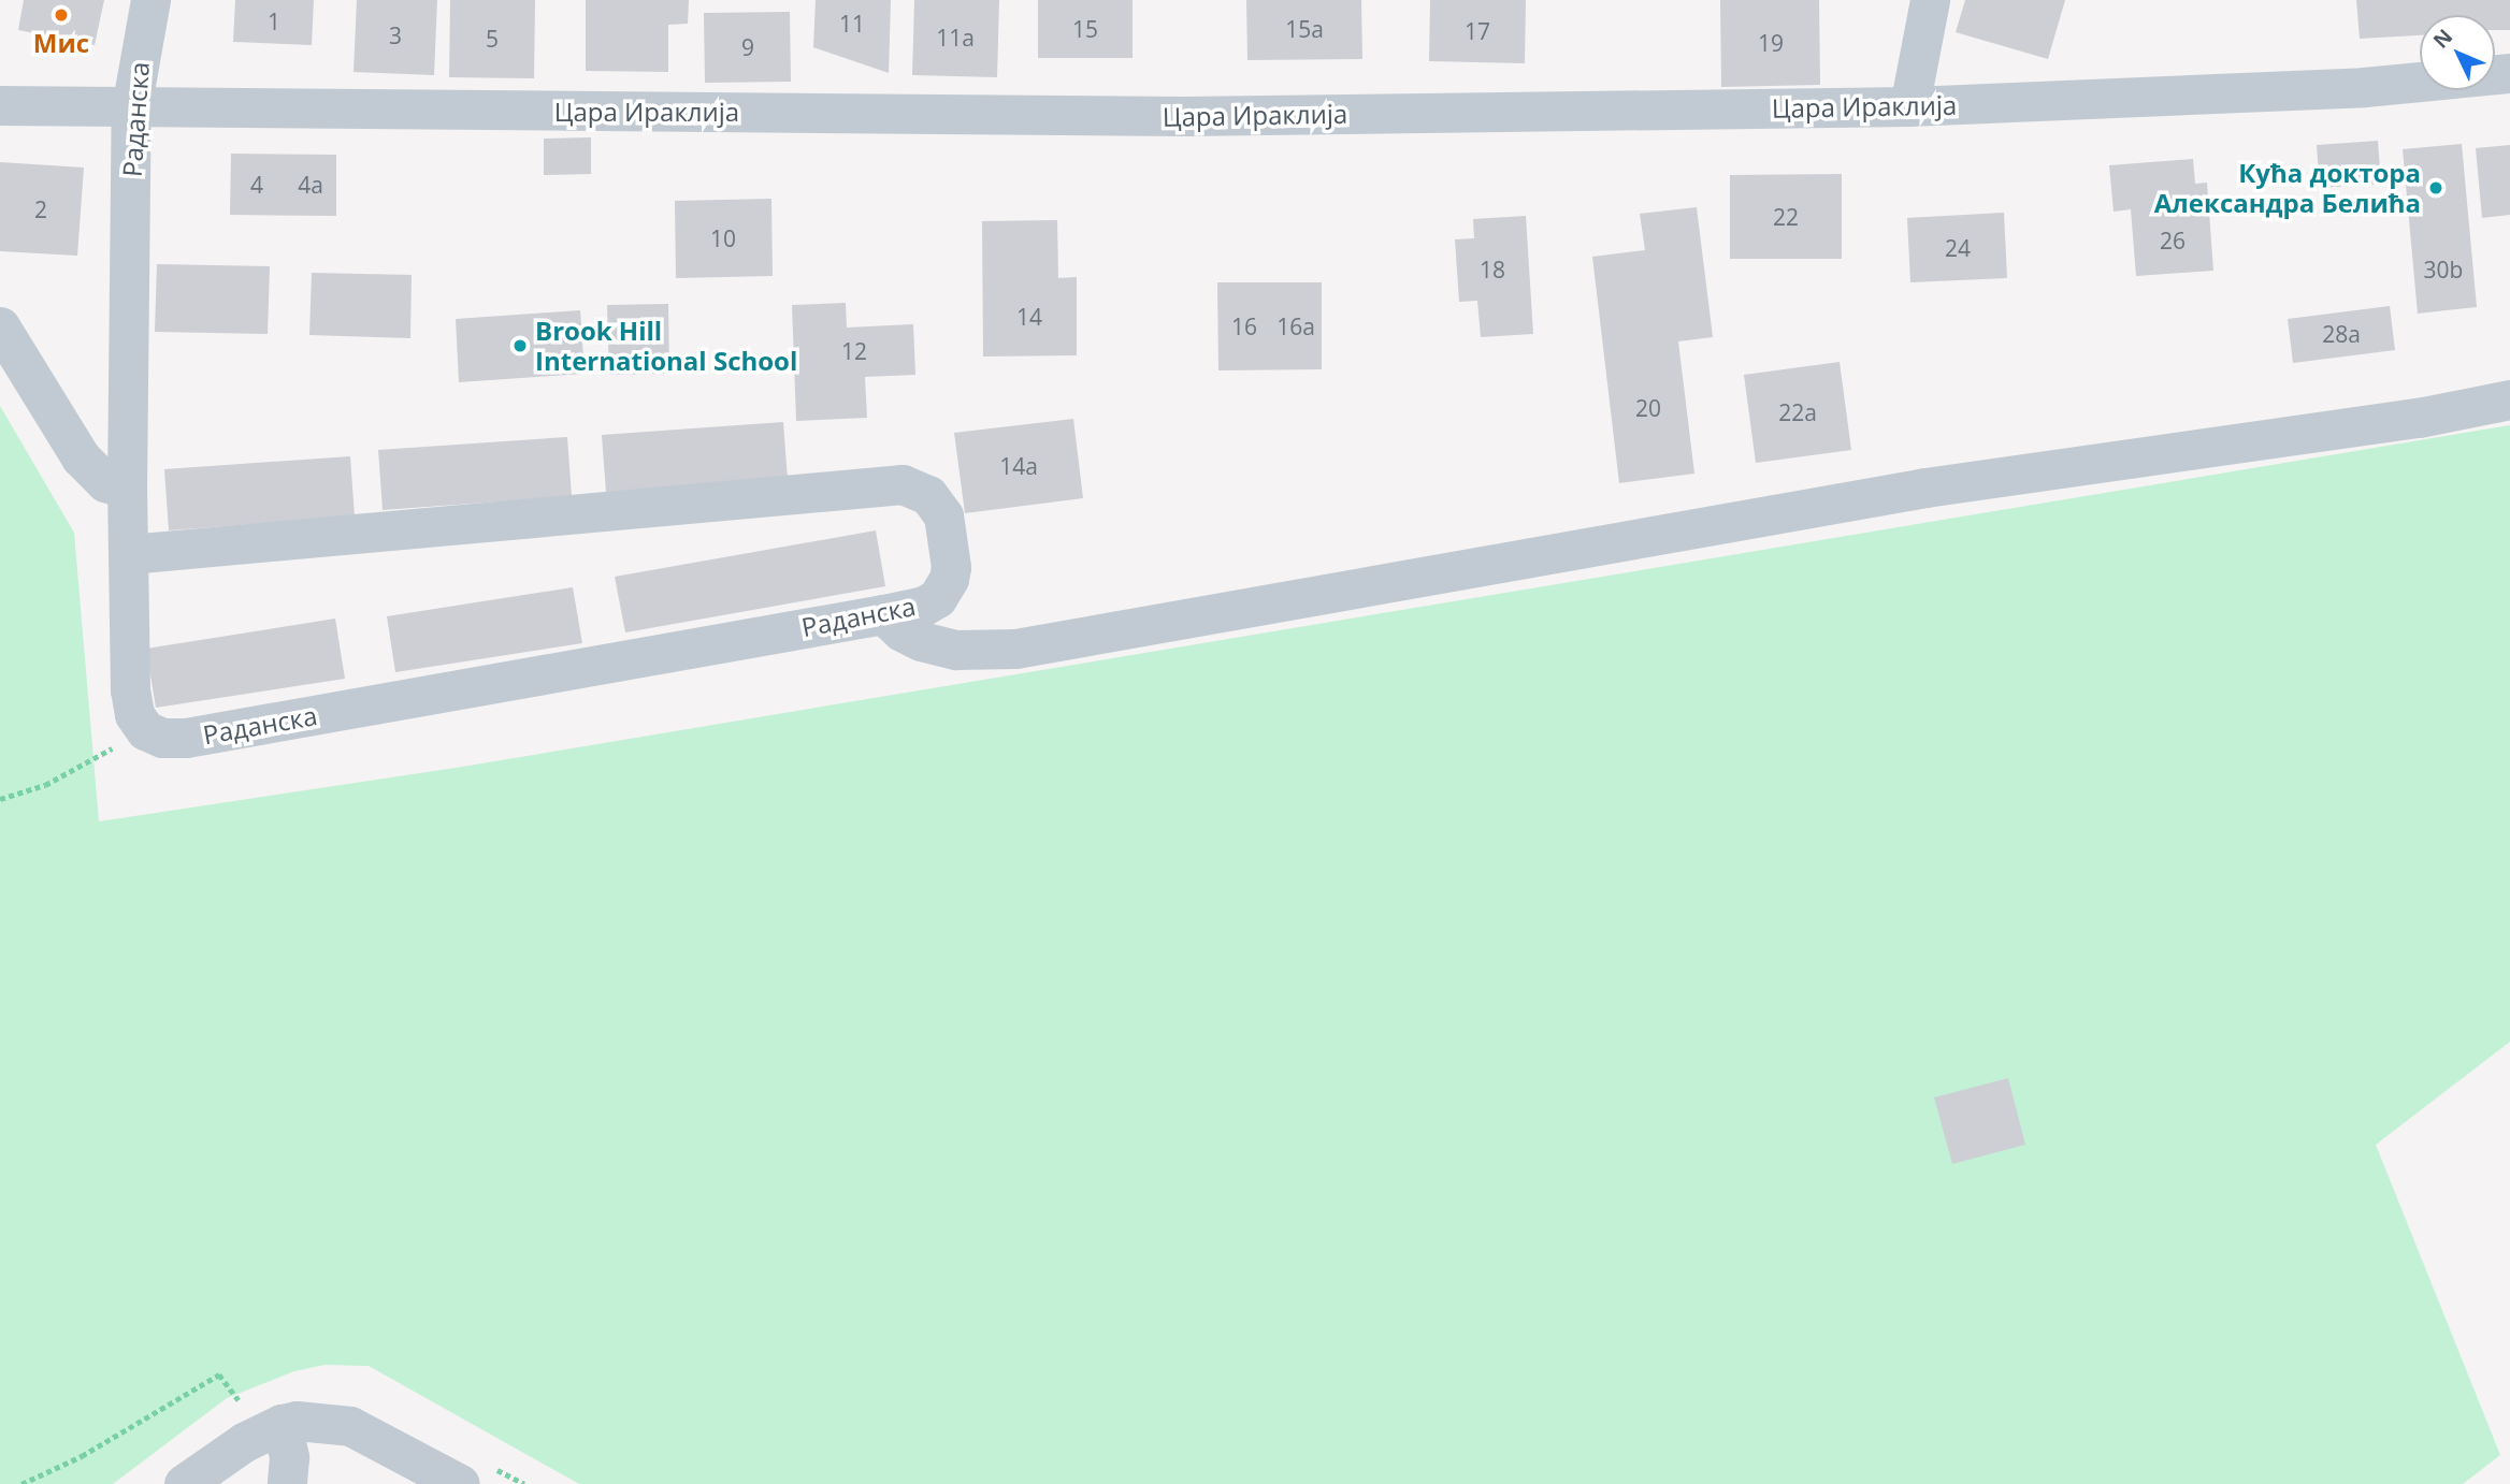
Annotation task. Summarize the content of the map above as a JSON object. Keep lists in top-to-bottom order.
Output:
{
  "streets": {
    "street": ["Цара Ираклија", "Раданска"]
  },
  "crossings": [
    ["Цара Ираклија", "Раданска"]
  ],
  "places": ["Мис", "Кућа доктора Александра Белића", "Brook Hill International School"],
  "house_numbers": [
    "1",
    "11",
    "15",
    "15a",
    "17",
    "3",
    "11a",
    "5",
    "19",
    "9",
    "4",
    "4a",
    "2",
    "22",
    "10",
    "26",
    "24",
    "18",
    "30b",
    "14",
    "16",
    "16a",
    "28a",
    "12",
    "20",
    "22a",
    "14a"
  ],
  "north": "top left"
}
